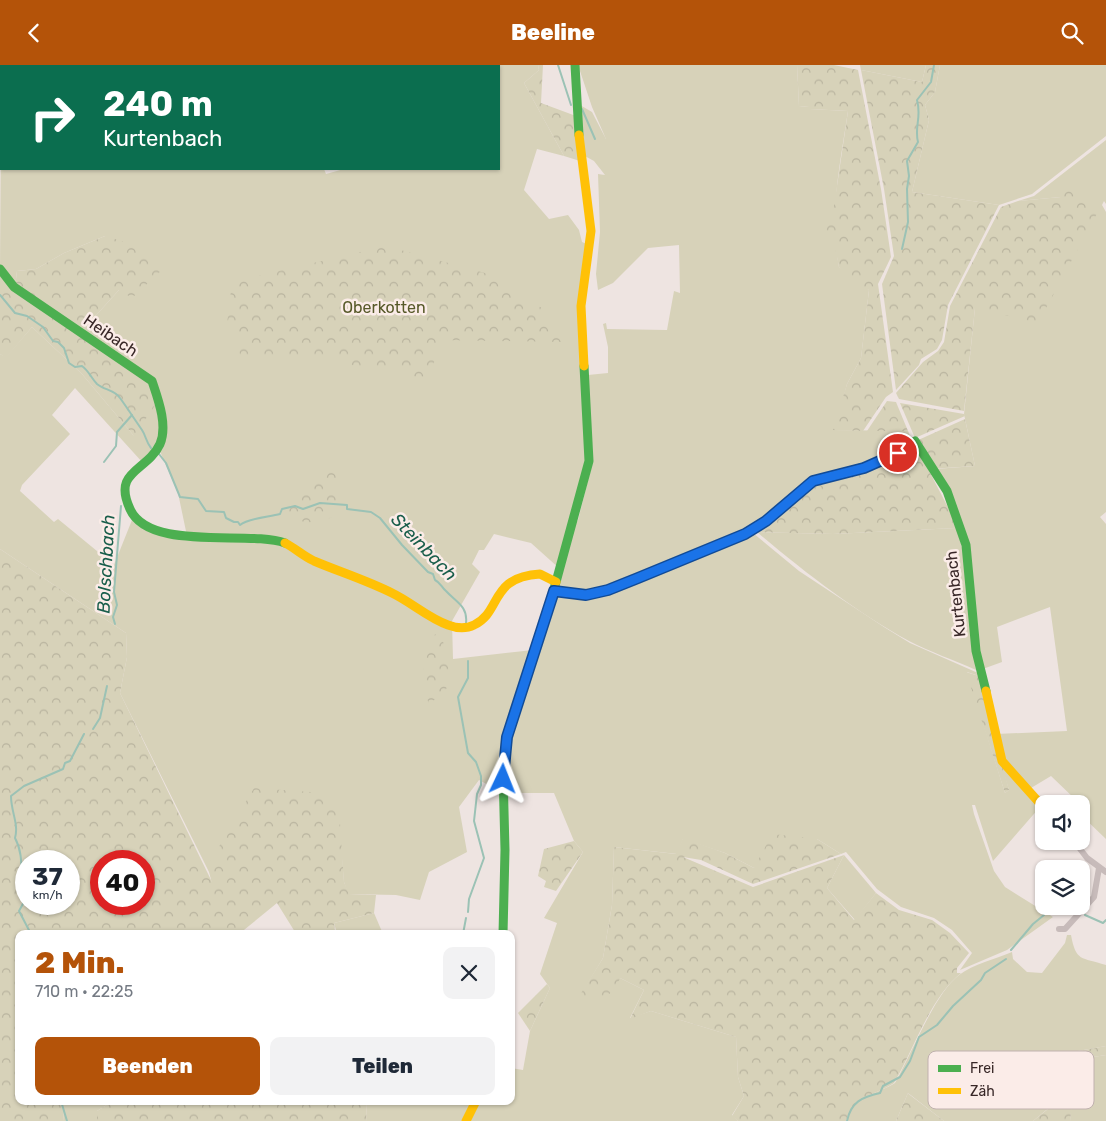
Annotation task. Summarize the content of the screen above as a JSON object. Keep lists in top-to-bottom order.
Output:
{
  "streets": {
    "street": ["Heibach", "Kurtenbach"]
  },
  "crossings": [
    ["Heibach", "Kurtenbach"]
  ],
  "water": ["Steinbach", "Bolschbach"],
  "parks": ["Oberkotten"],
  "legend": ["Frei", "Zäh"],
  "page": {
    "header": "Beeline",
    "turn": ["240 m", "Kurtenbach"],
    "speed": "37 km/h",
    "limit": "40",
    "heading": ["2 Min.", "710 m · 22:25"],
    "buttons": ["Beenden", "Teilen"]
  }
}
